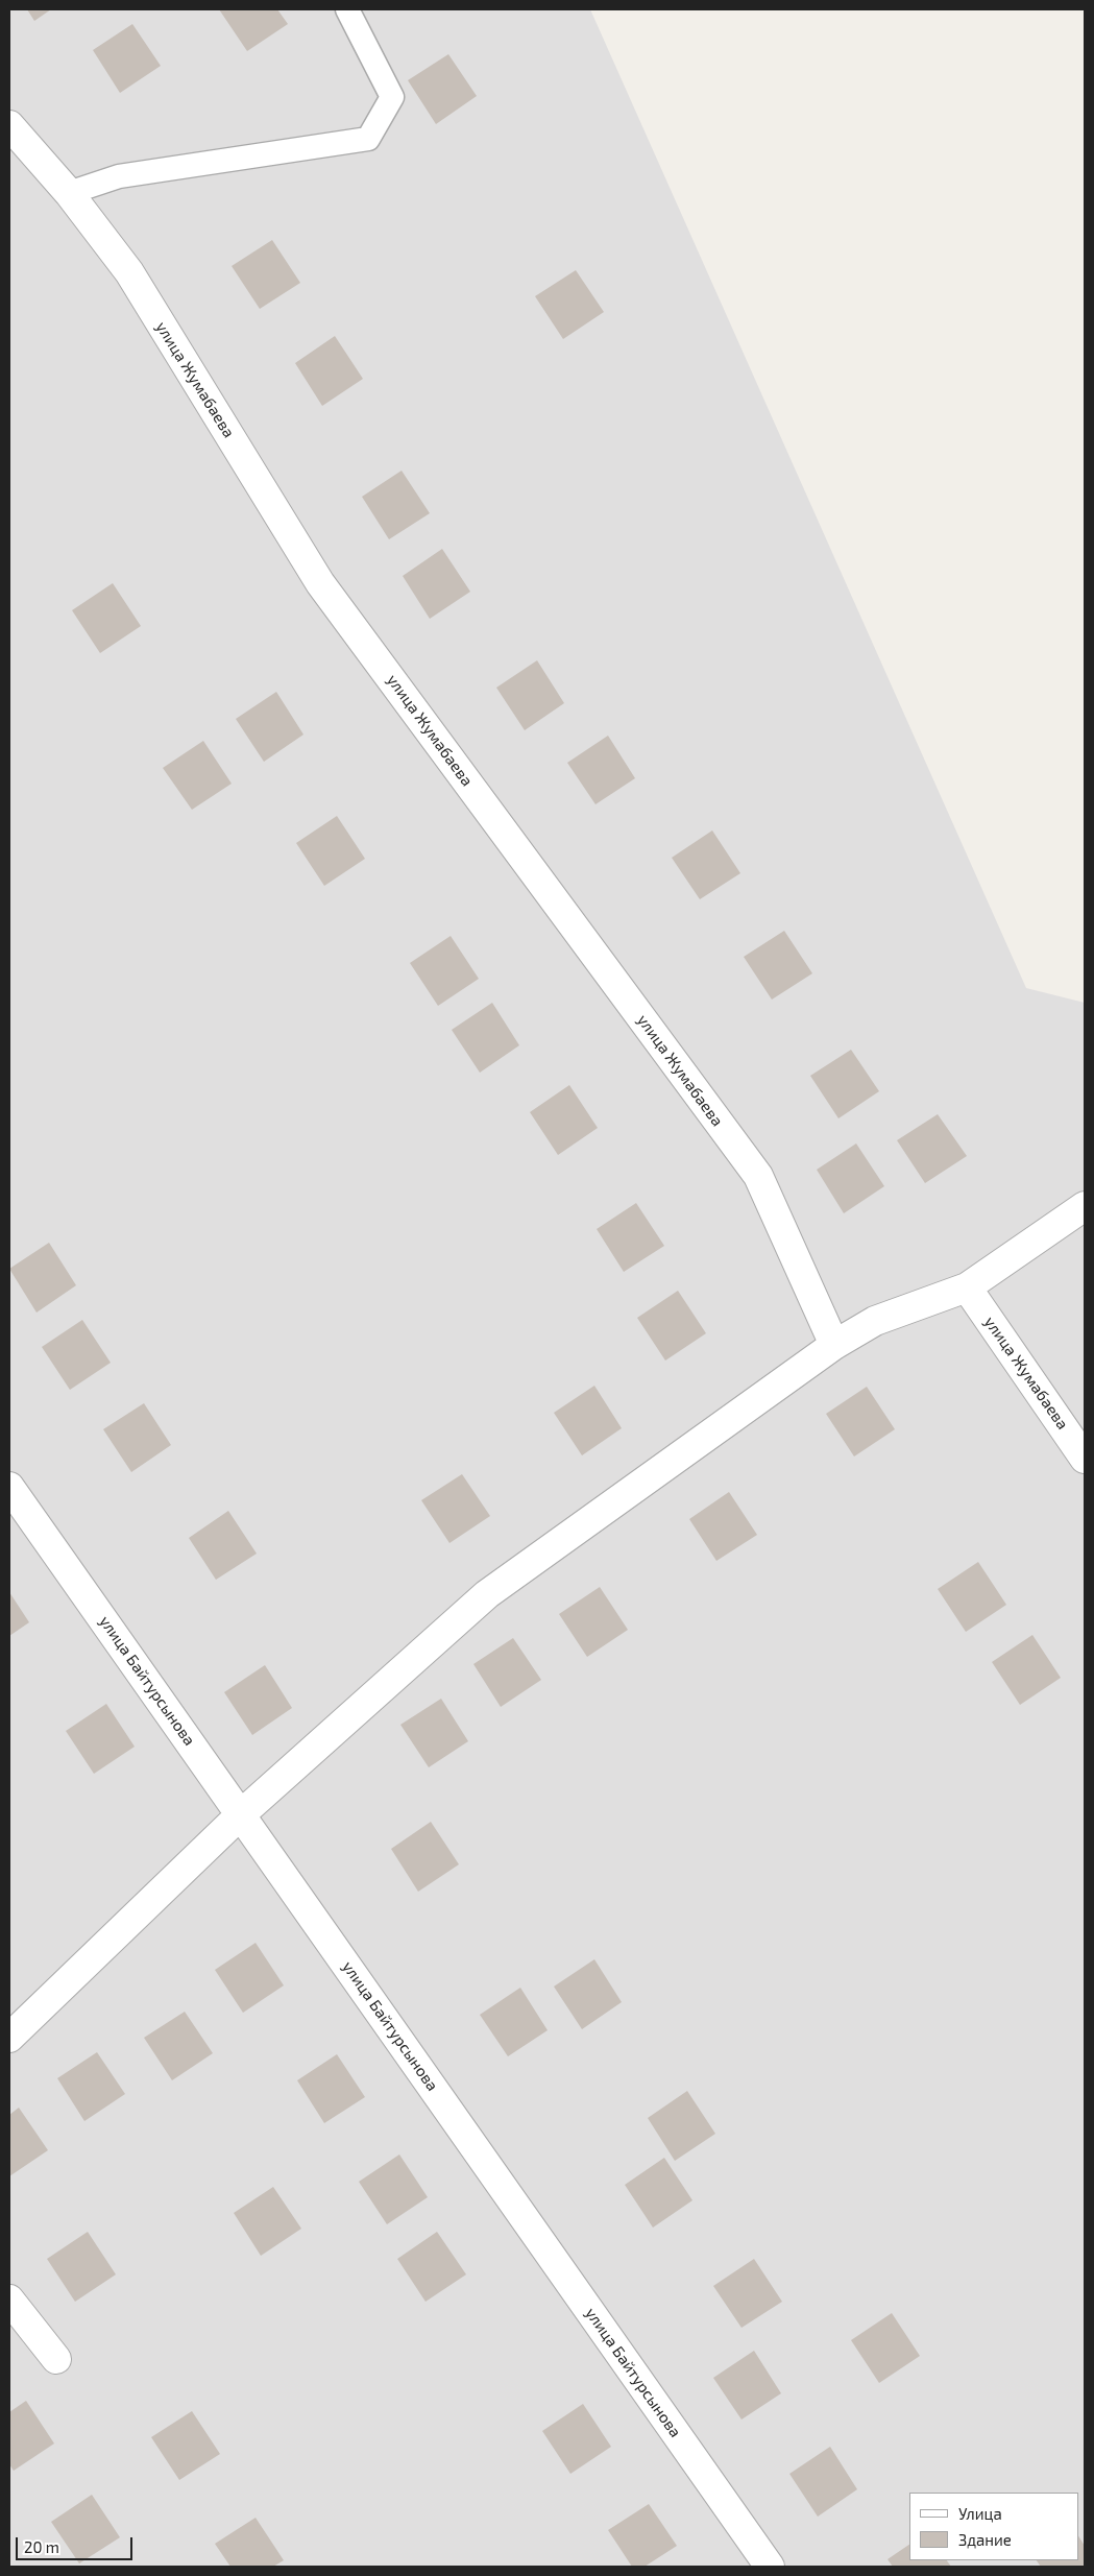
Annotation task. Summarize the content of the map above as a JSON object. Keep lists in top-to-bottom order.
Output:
{
  "streets": {
    "street": ["улица Жумабаева", "улица Байтурсынова"]
  },
  "legend": ["Улица", "Здание"],
  "scale_bar": "20 m"
}
